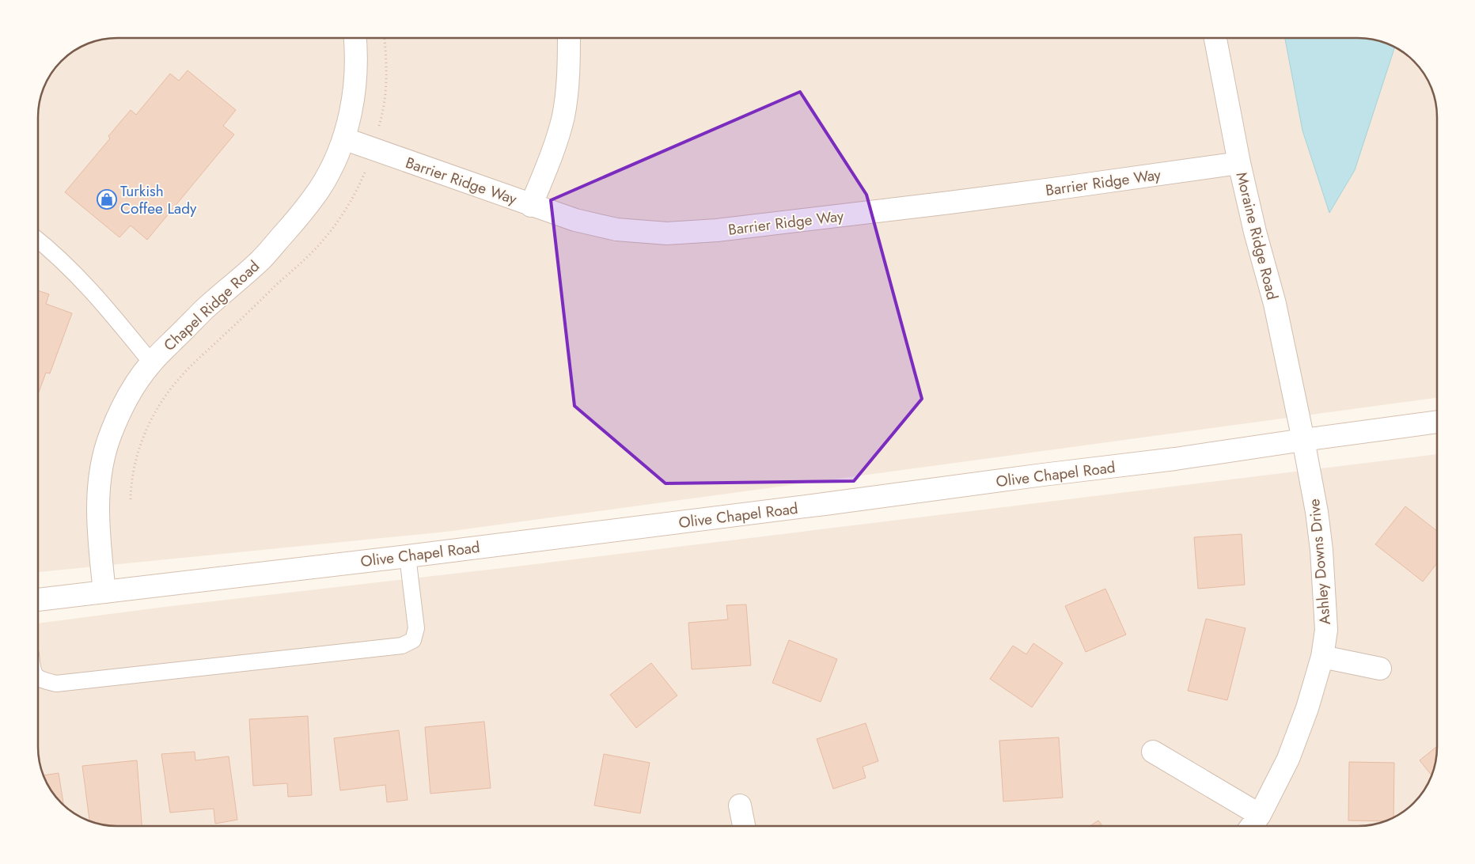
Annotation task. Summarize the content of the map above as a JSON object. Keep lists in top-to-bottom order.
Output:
{
  "streets": {
    "street": [
      "Barrier Ridge Way",
      "Moraine Ridge Road",
      "Chapel Ridge Road",
      "Olive Chapel Road",
      "Ashley Downs Drive"
    ]
  },
  "crossings": [
    ["Barrier Ridge Way", "Moraine Ridge Road"],
    ["Barrier Ridge Way", "Chapel Ridge Road"],
    ["Moraine Ridge Road", "Olive Chapel Road"],
    ["Moraine Ridge Road", "Ashley Downs Drive"],
    ["Chapel Ridge Road", "Olive Chapel Road"],
    ["Olive Chapel Road", "Ashley Downs Drive"]
  ],
  "places": {
    "shop": ["Turkish Coffee Lady"]
  }
}
